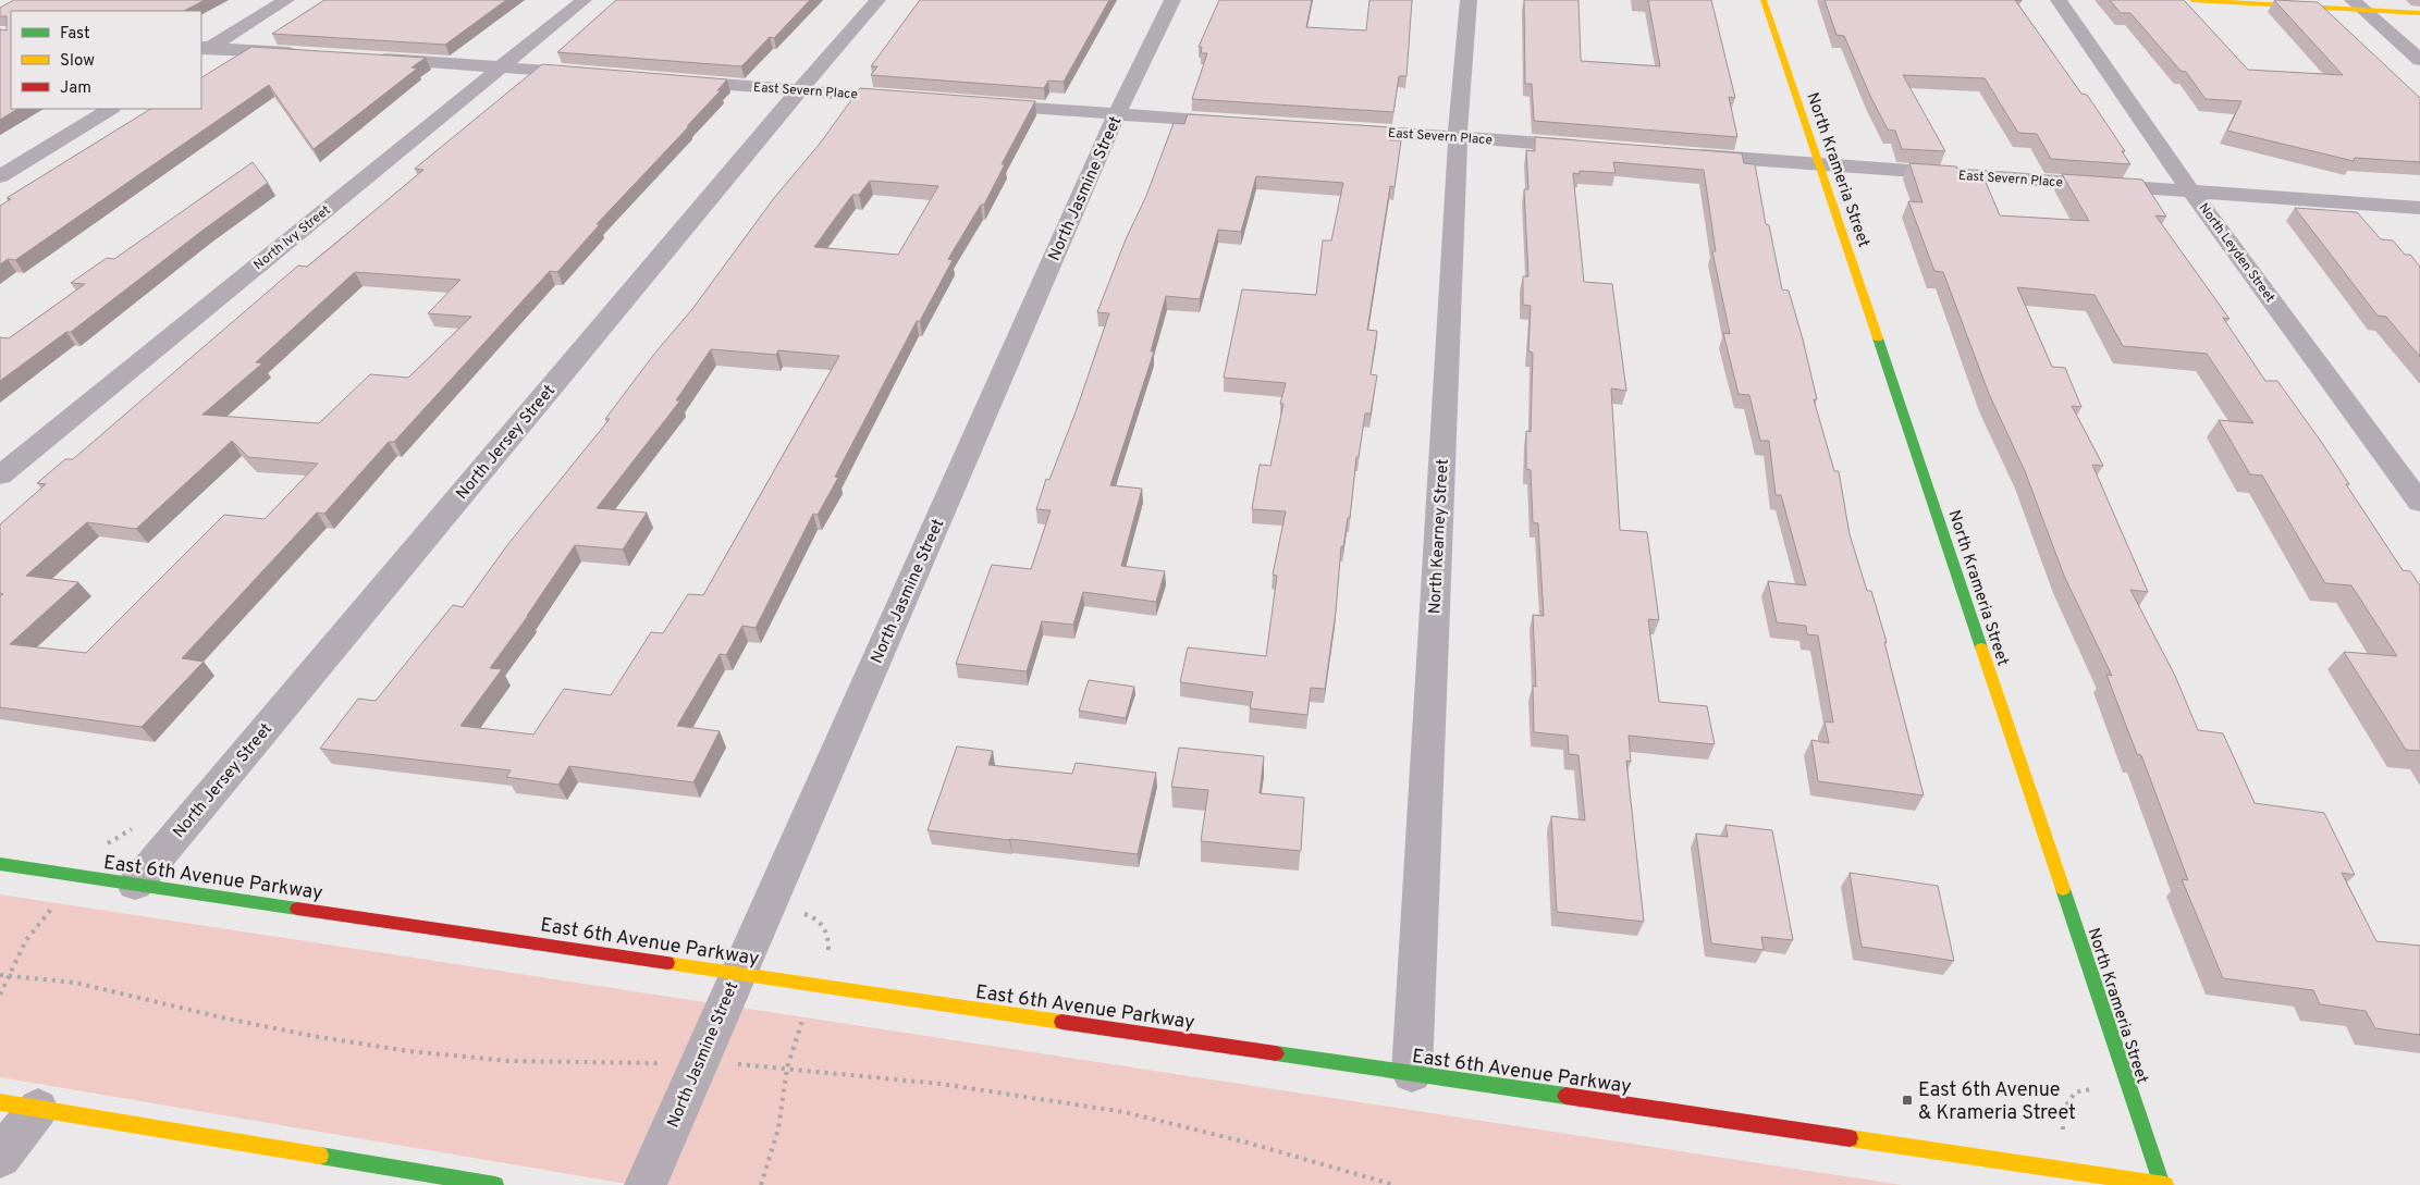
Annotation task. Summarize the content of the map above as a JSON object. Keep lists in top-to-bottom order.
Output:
{
  "streets": {
    "street": [
      "East Severn Place",
      "North Krameria Street",
      "North Jasmine Street",
      "North Ivy Street",
      "North Leyden Street",
      "North Jersey Street",
      "North Kearney Street",
      "East 6th Avenue Parkway"
    ]
  },
  "crossings": [
    ["East Severn Place", "North Krameria Street"],
    ["East Severn Place", "North Leyden Street"],
    ["East Severn Place", "North Jersey Street"],
    ["East Severn Place", "North Kearney Street"],
    ["North Krameria Street", "East 6th Avenue Parkway"],
    ["North Jasmine Street", "East 6th Avenue Parkway"],
    ["North Jersey Street", "East 6th Avenue Parkway"],
    ["North Kearney Street", "East 6th Avenue Parkway"]
  ],
  "places": {
    "transit": ["East 6th Avenue & Krameria Street"]
  },
  "legend": ["Fast", "Slow", "Jam"]
}
